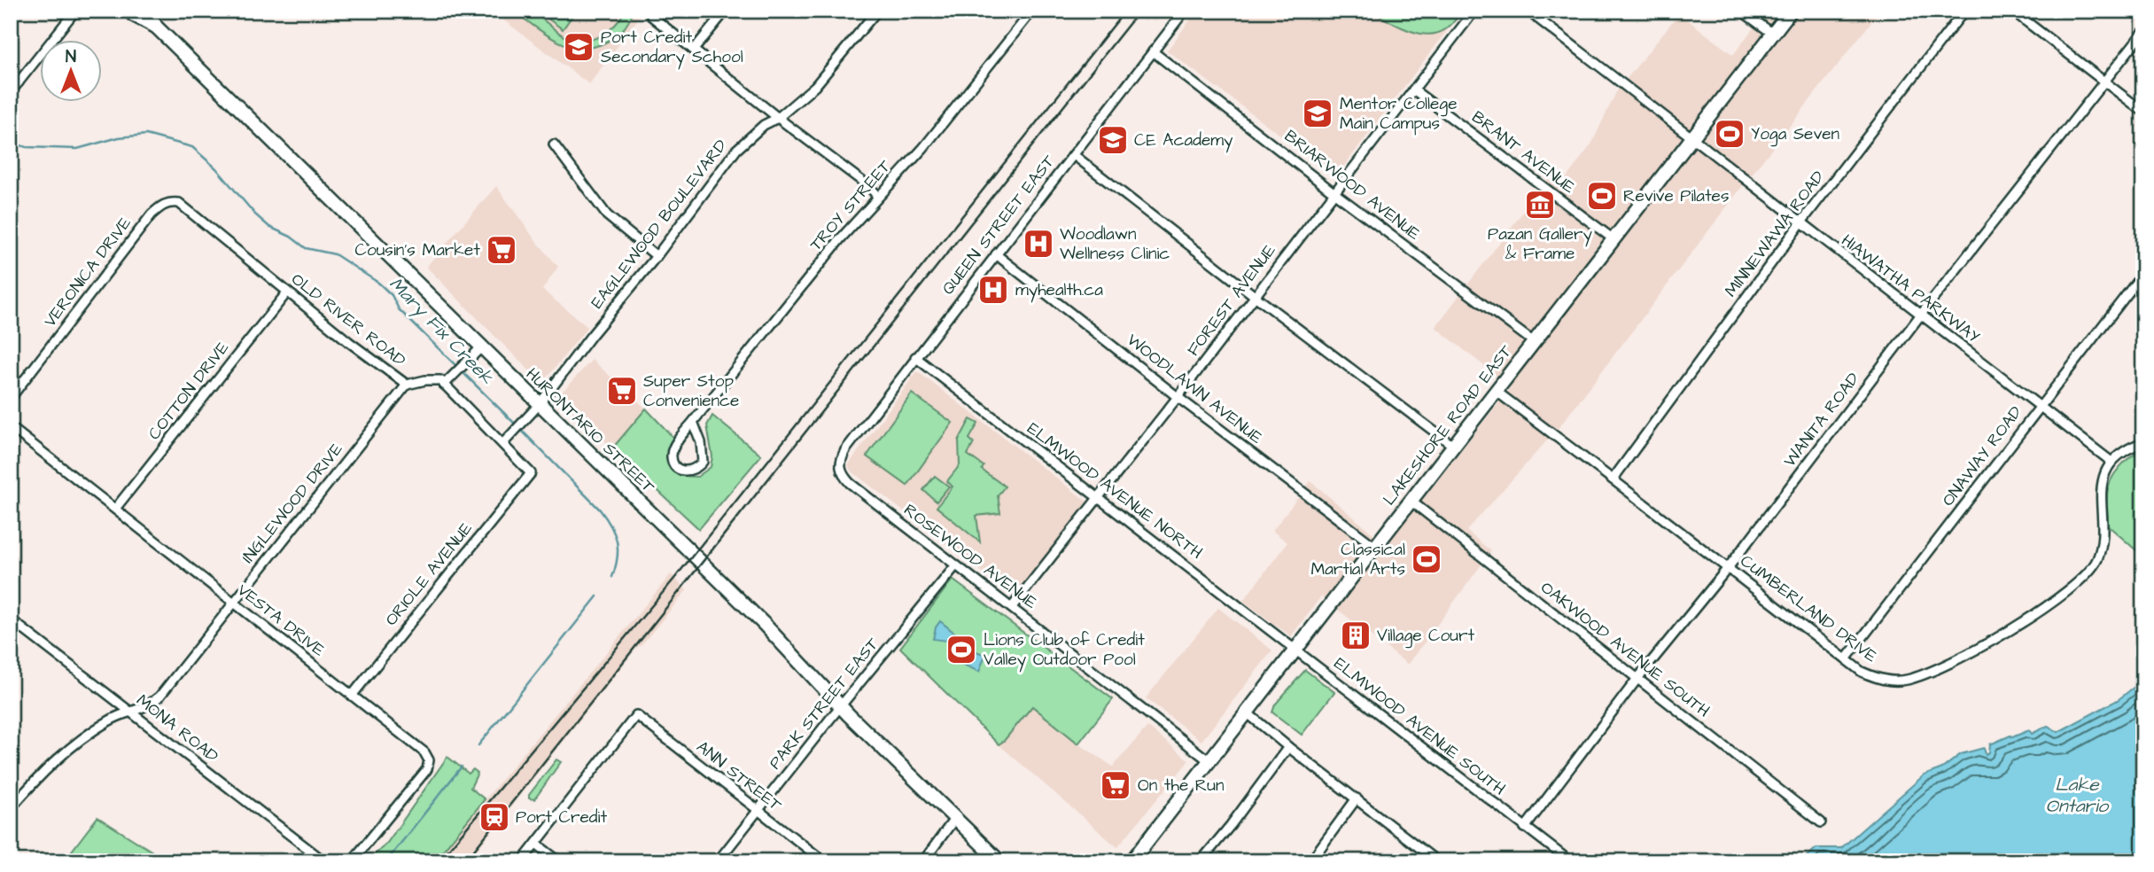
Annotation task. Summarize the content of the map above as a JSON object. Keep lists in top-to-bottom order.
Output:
{
  "streets": {
    "main road": ["LAKESHORE ROAD EAST", "HURONTARIO STREET"],
    "street": [
      "BRANT AVENUE",
      "BRIARWOOD AVENUE",
      "TROY STREET",
      "EAGLEWOOD BOULEVARD",
      "QUEEN STREET EAST",
      "MINNEWAWA ROAD",
      "VERONICA DRIVE",
      "HIAWATHA PARKWAY",
      "FOREST AVENUE",
      "OLD RIVER ROAD",
      "WOODLAWN AVENUE",
      "COTTON DRIVE",
      "WANITA ROAD",
      "ONAWAY ROAD",
      "ELMWOOD AVENUE NORTH",
      "INGLEWOOD DRIVE",
      "ROSEWOOD AVENUE",
      "ORIOLE AVENUE",
      "CUMBERLAND DRIVE",
      "VESTA DRIVE",
      "OAKWOOD AVENUE SOUTH",
      "PARK STREET EAST",
      "ELMWOOD AVENUE SOUTH",
      "MONA ROAD",
      "ANN STREET"
    ]
  },
  "crossings": [
    ["BRANT AVENUE", "FOREST AVENUE"],
    ["BRANT AVENUE", "LAKESHORE ROAD EAST"],
    ["BRIARWOOD AVENUE", "QUEEN STREET EAST"],
    ["BRIARWOOD AVENUE", "FOREST AVENUE"],
    ["BRIARWOOD AVENUE", "LAKESHORE ROAD EAST"],
    ["EAGLEWOOD BOULEVARD", "HURONTARIO STREET"],
    ["EAGLEWOOD BOULEVARD", "ORIOLE AVENUE"],
    ["QUEEN STREET EAST", "WOODLAWN AVENUE"],
    ["QUEEN STREET EAST", "ELMWOOD AVENUE NORTH"],
    ["QUEEN STREET EAST", "ROSEWOOD AVENUE"],
    ["MINNEWAWA ROAD", "HIAWATHA PARKWAY"],
    ["MINNEWAWA ROAD", "CUMBERLAND DRIVE"],
    ["VERONICA DRIVE", "OLD RIVER ROAD"],
    ["HIAWATHA PARKWAY", "WANITA ROAD"],
    ["HIAWATHA PARKWAY", "LAKESHORE ROAD EAST"],
    ["HIAWATHA PARKWAY", "ONAWAY ROAD"],
    ["HIAWATHA PARKWAY", "CUMBERLAND DRIVE"],
    ["FOREST AVENUE", "WOODLAWN AVENUE"],
    ["FOREST AVENUE", "ELMWOOD AVENUE NORTH"],
    ["FOREST AVENUE", "ROSEWOOD AVENUE"],
    ["OLD RIVER ROAD", "COTTON DRIVE"],
    ["OLD RIVER ROAD", "INGLEWOOD DRIVE"],
    ["WOODLAWN AVENUE", "LAKESHORE ROAD EAST"],
    ["COTTON DRIVE", "VESTA DRIVE"],
    ["WANITA ROAD", "CUMBERLAND DRIVE"],
    ["WANITA ROAD", "OAKWOOD AVENUE SOUTH"],
    ["WANITA ROAD", "ELMWOOD AVENUE SOUTH"],
    ["LAKESHORE ROAD EAST", "ELMWOOD AVENUE NORTH"],
    ["LAKESHORE ROAD EAST", "ROSEWOOD AVENUE"],
    ["LAKESHORE ROAD EAST", "CUMBERLAND DRIVE"],
    ["LAKESHORE ROAD EAST", "OAKWOOD AVENUE SOUTH"],
    ["LAKESHORE ROAD EAST", "ELMWOOD AVENUE SOUTH"],
    ["HURONTARIO STREET", "PARK STREET EAST"],
    ["ONAWAY ROAD", "CUMBERLAND DRIVE"],
    ["ELMWOOD AVENUE NORTH", "ELMWOOD AVENUE SOUTH"],
    ["INGLEWOOD DRIVE", "VESTA DRIVE"],
    ["INGLEWOOD DRIVE", "MONA ROAD"],
    ["ROSEWOOD AVENUE", "PARK STREET EAST"],
    ["ORIOLE AVENUE", "VESTA DRIVE"],
    ["PARK STREET EAST", "ANN STREET"]
  ],
  "water": ["Mary Fix Creek", "Lake Ontario"],
  "places": {
    "school or university": ["Port Credit Secondary School", "Mentor College Main Campus", "CE Academy"],
    "sports": [
      "Yoga Seven",
      "Revive Pilates",
      "Classical Martial Arts",
      "Lions Club of Credit Valley Outdoor Pool"
    ],
    "museum": ["Pazan Gallery & Frame"],
    "hospital": ["Woodlawn Wellness Clinic", "myhealth.ca"],
    "supermarket": ["Cousin's Market", "Super Stop Convenience", "On the Run"],
    "building": ["Village Court"],
    "station": ["Port Credit"]
  },
  "north": "top"
}
